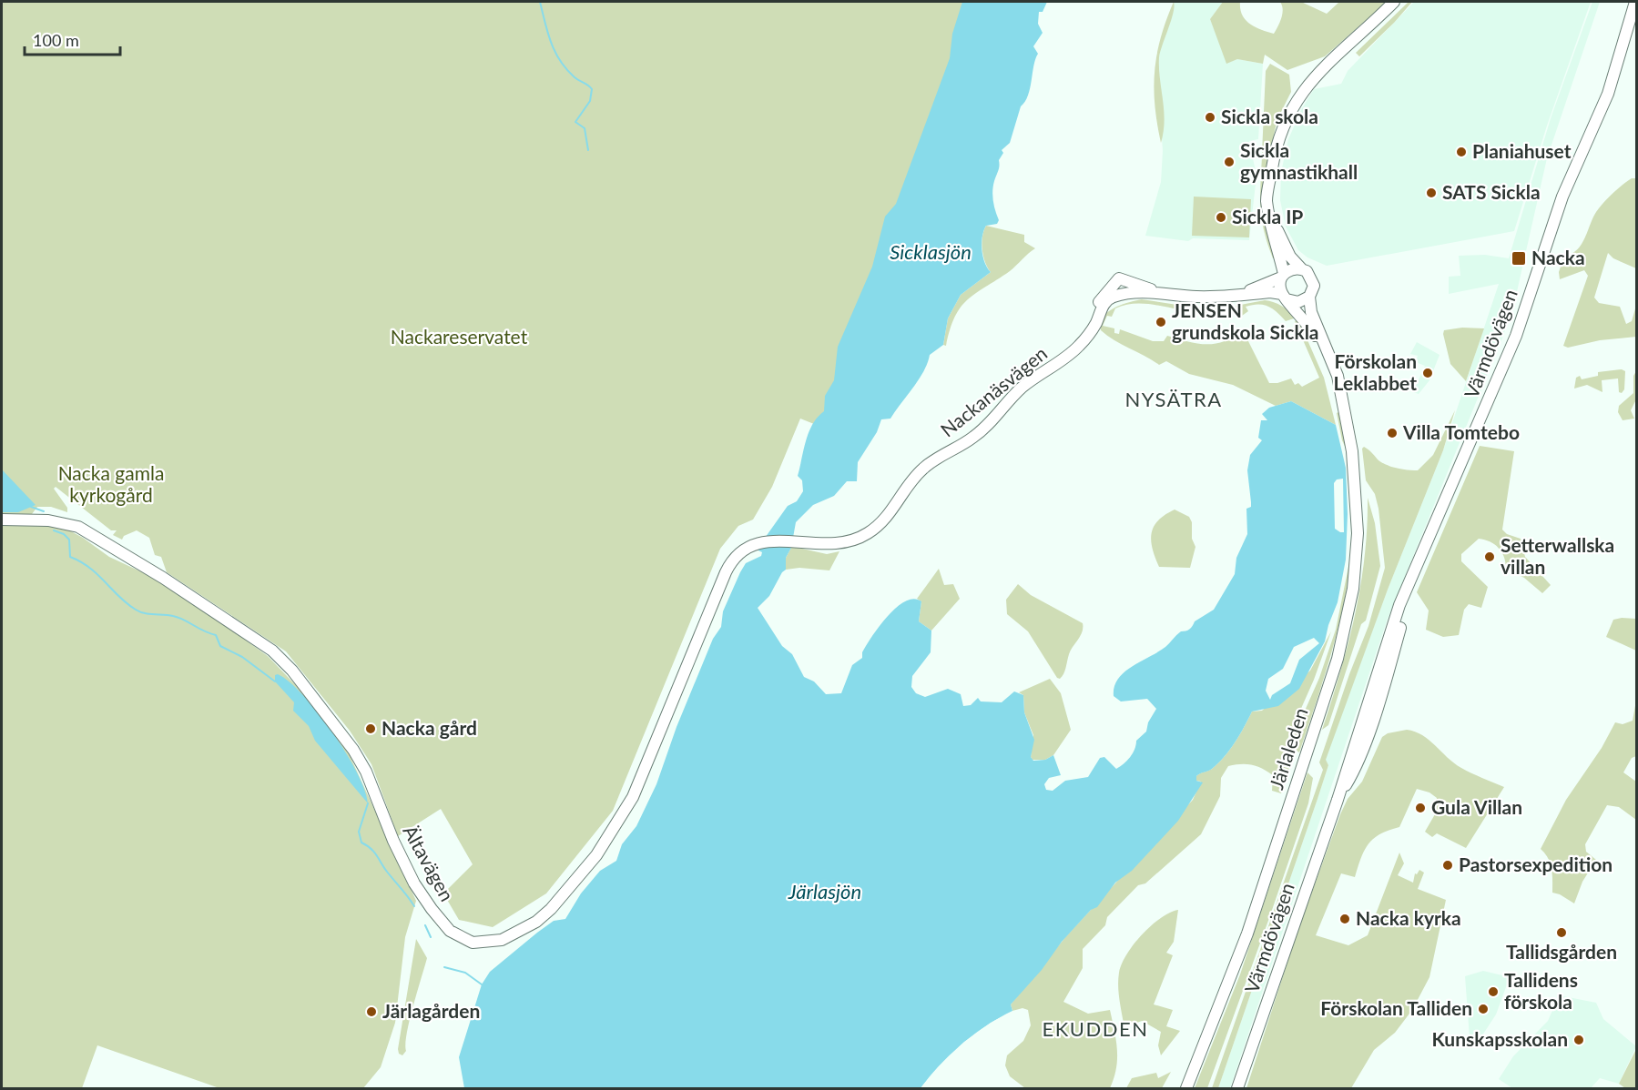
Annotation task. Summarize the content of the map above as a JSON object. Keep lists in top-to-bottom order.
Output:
{
  "streets": {
    "main road": [
      "Värmdövägen",
      "Nackanäsvägen",
      "Järlaleden",
      "Ältavägen"
    ]
  },
  "crossings": [
    ["Nackanäsvägen", "Ältavägen"]
  ],
  "districts": ["NYSÄTRA", "EKUDDEN"],
  "water": ["Sicklasjön", "Järlasjön"],
  "parks": ["Nackareservatet", "Nacka gamla kyrkogård"],
  "places": {
    "other": [
      "Sickla skola",
      "Planiahuset",
      "Sickla gymnastikhall",
      "SATS Sickla",
      "Sickla IP",
      "JENSEN grundskola Sickla",
      "Förskolan Leklabbet",
      "Villa Tomtebo",
      "Setterwallska villan",
      "Nacka gård",
      "Gula Villan",
      "Pastorsexpedition",
      "Nacka kyrka",
      "Tallidsgården",
      "Tallidens förskola",
      "Förskolan Talliden",
      "Järlagården",
      "Kunskapsskolan"
    ],
    "transit": ["Nacka"]
  },
  "scale_bar": "100 m"
}
